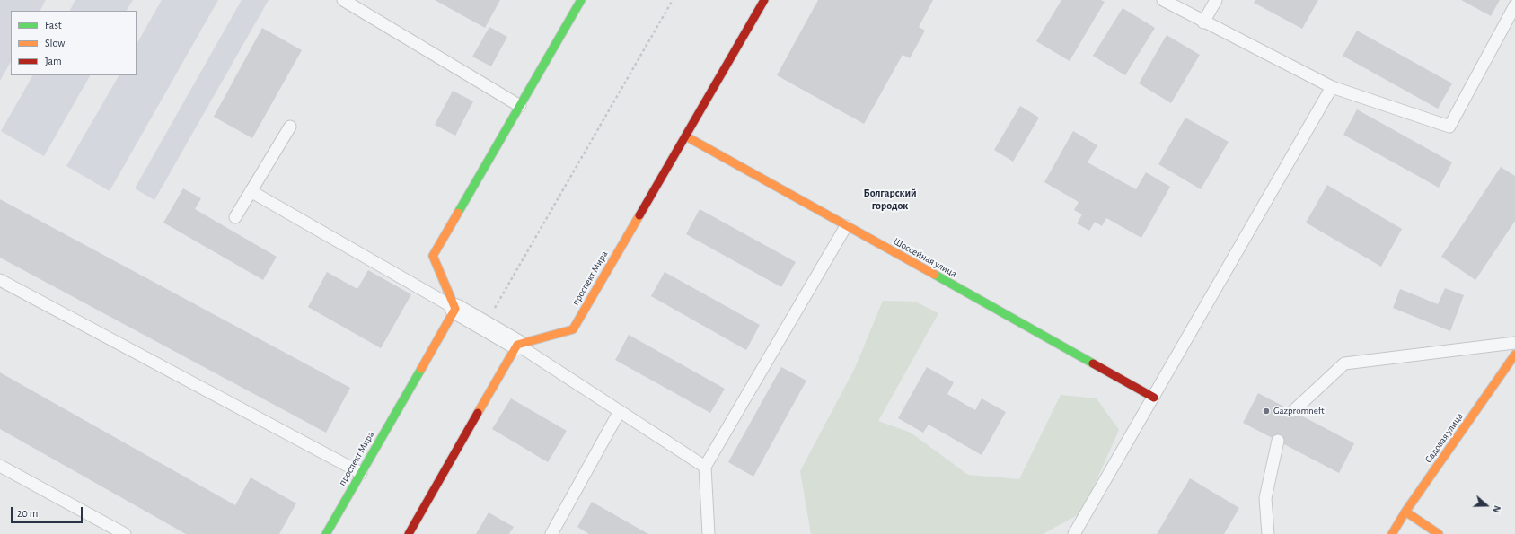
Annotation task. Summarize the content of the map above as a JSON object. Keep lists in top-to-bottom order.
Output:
{
  "streets": {
    "street": ["Шоссейная улица", "проспект Мира", "Садовая улица"]
  },
  "crossings": [
    ["Шоссейная улица", "проспект Мира"]
  ],
  "districts": ["Болгарский городок"],
  "places": ["Gazpromneft"],
  "legend": ["Fast", "Slow", "Jam"],
  "scale_bar": "20 m",
  "north": "right"
}
